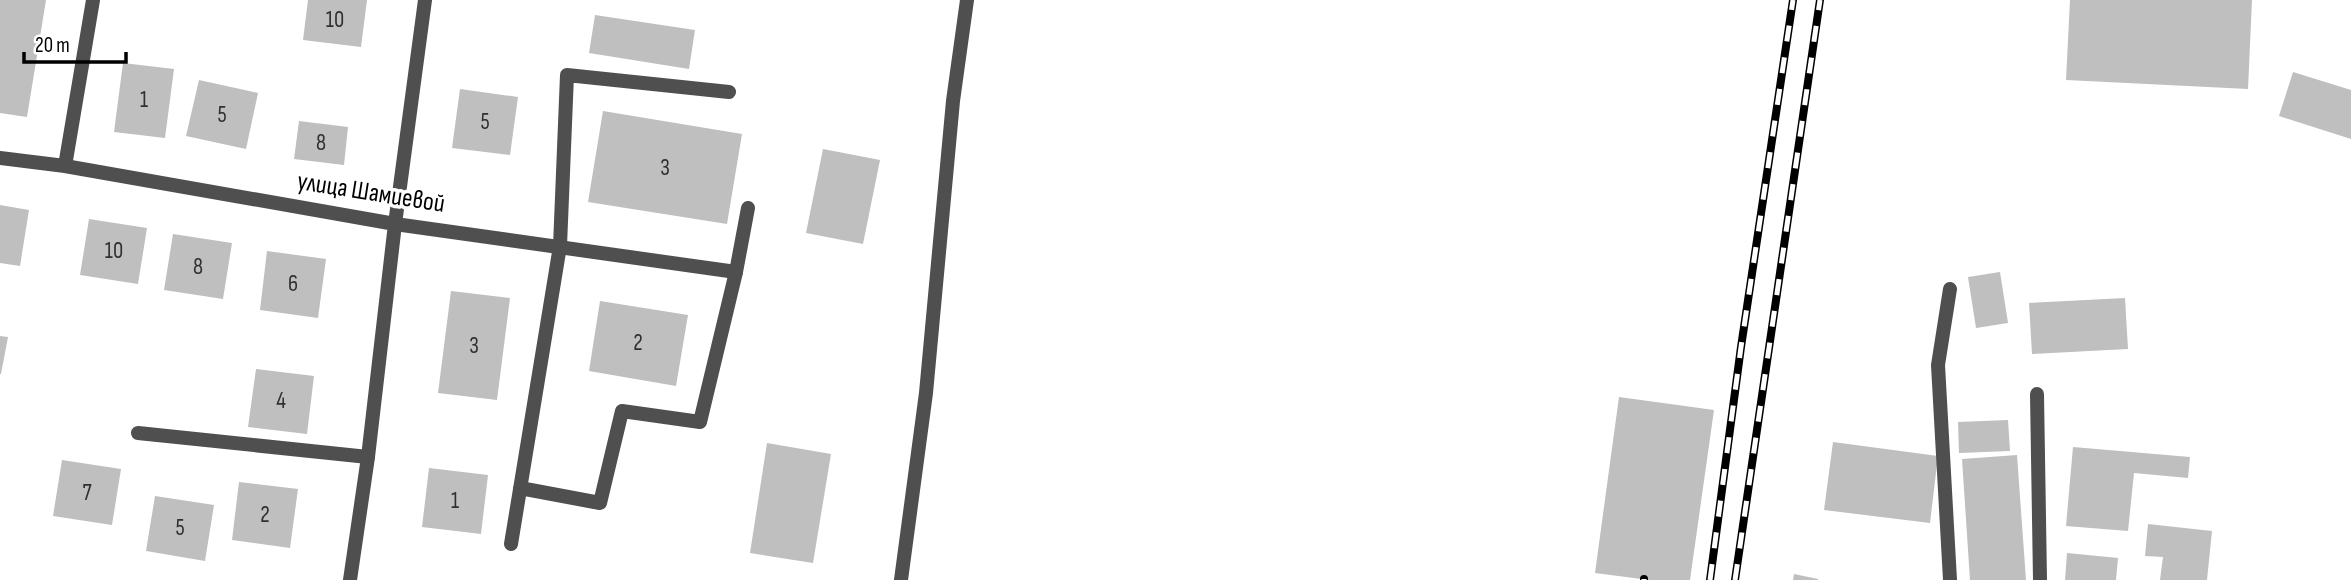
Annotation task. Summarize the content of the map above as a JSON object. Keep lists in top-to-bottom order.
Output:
{
  "streets": {
    "street": ["улица Шамиевой"]
  },
  "house_numbers": [
    "10",
    "1",
    "5",
    "5",
    "8",
    "3",
    "10",
    "8",
    "6",
    "2",
    "3",
    "4",
    "7",
    "1",
    "2",
    "5"
  ],
  "scale_bar": "20 m"
}
